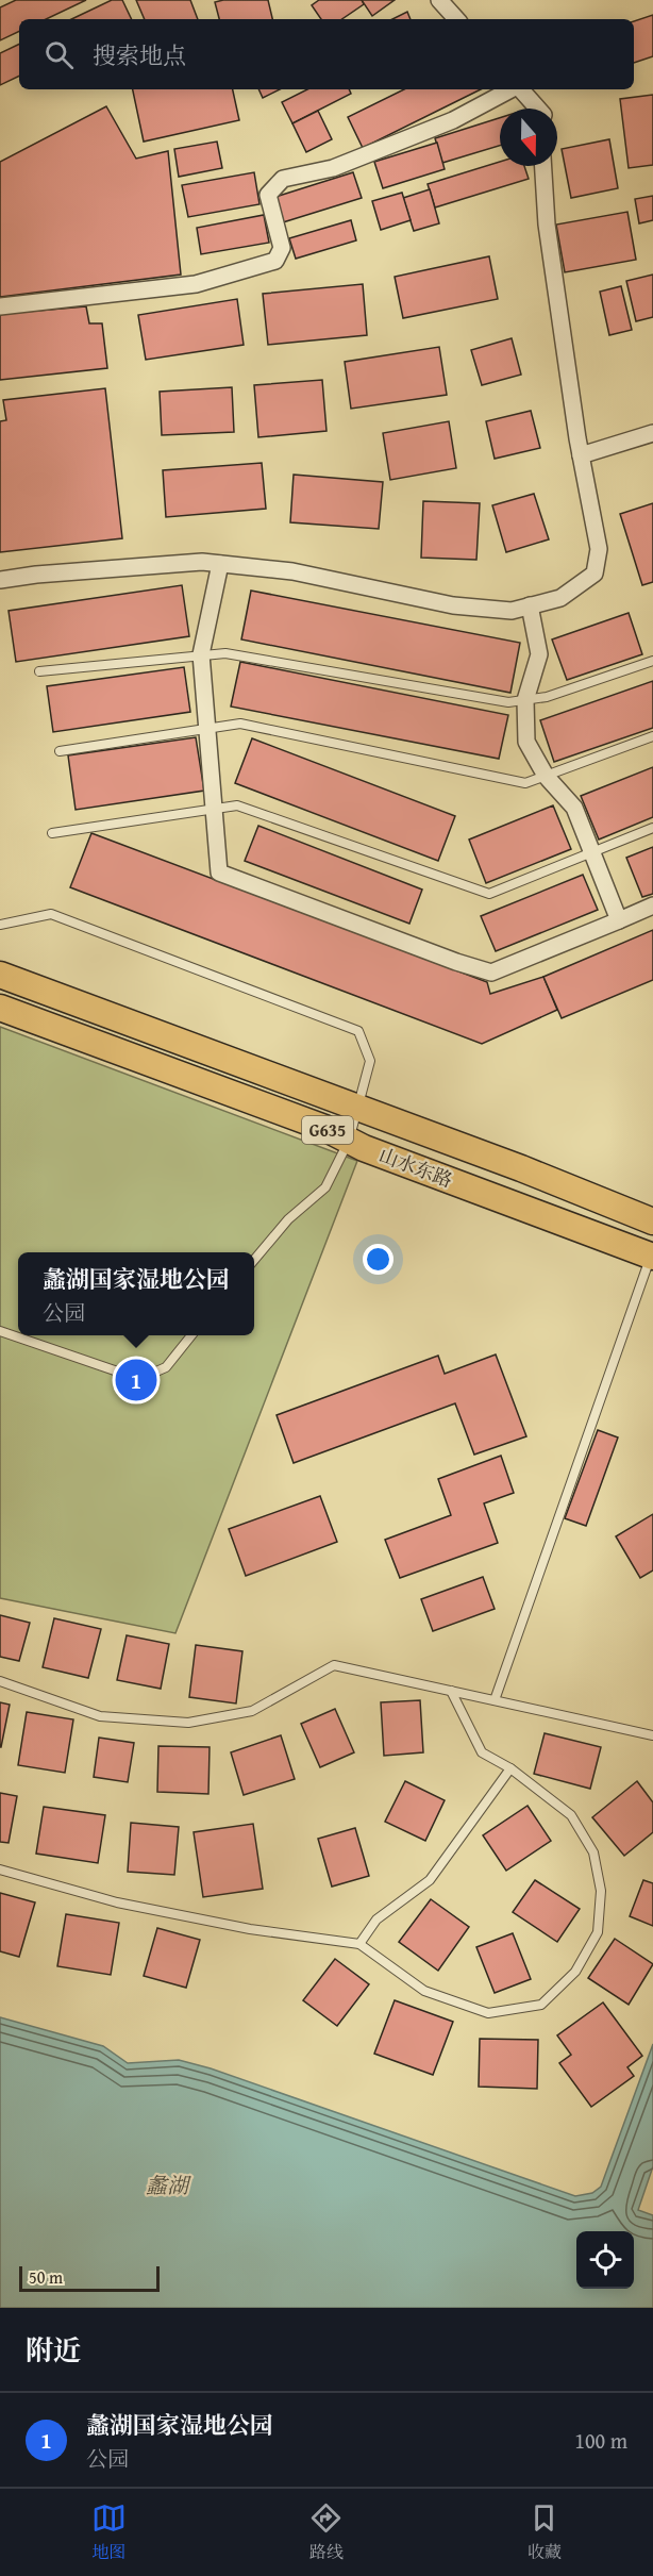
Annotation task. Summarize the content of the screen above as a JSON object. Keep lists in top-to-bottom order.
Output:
{
  "streets": {
    "highway": ["G635", "山水东路"]
  },
  "water": ["蠡湖"],
  "scale_bar": "50 m",
  "north": "bottom",
  "page": {
    "search": "搜索地点",
    "popup": ["蠡湖国家湿地公园", "公园"],
    "pins": "1",
    "scale": "50 m",
    "heading": "附近",
    "list": [
      {
        "mark": "1",
        "name": "蠡湖国家湿地公园",
        "note": "公园",
        "value": "100 m"
      }
    ],
    "nav": ["地图", "路线", "收藏"]
  }
}
